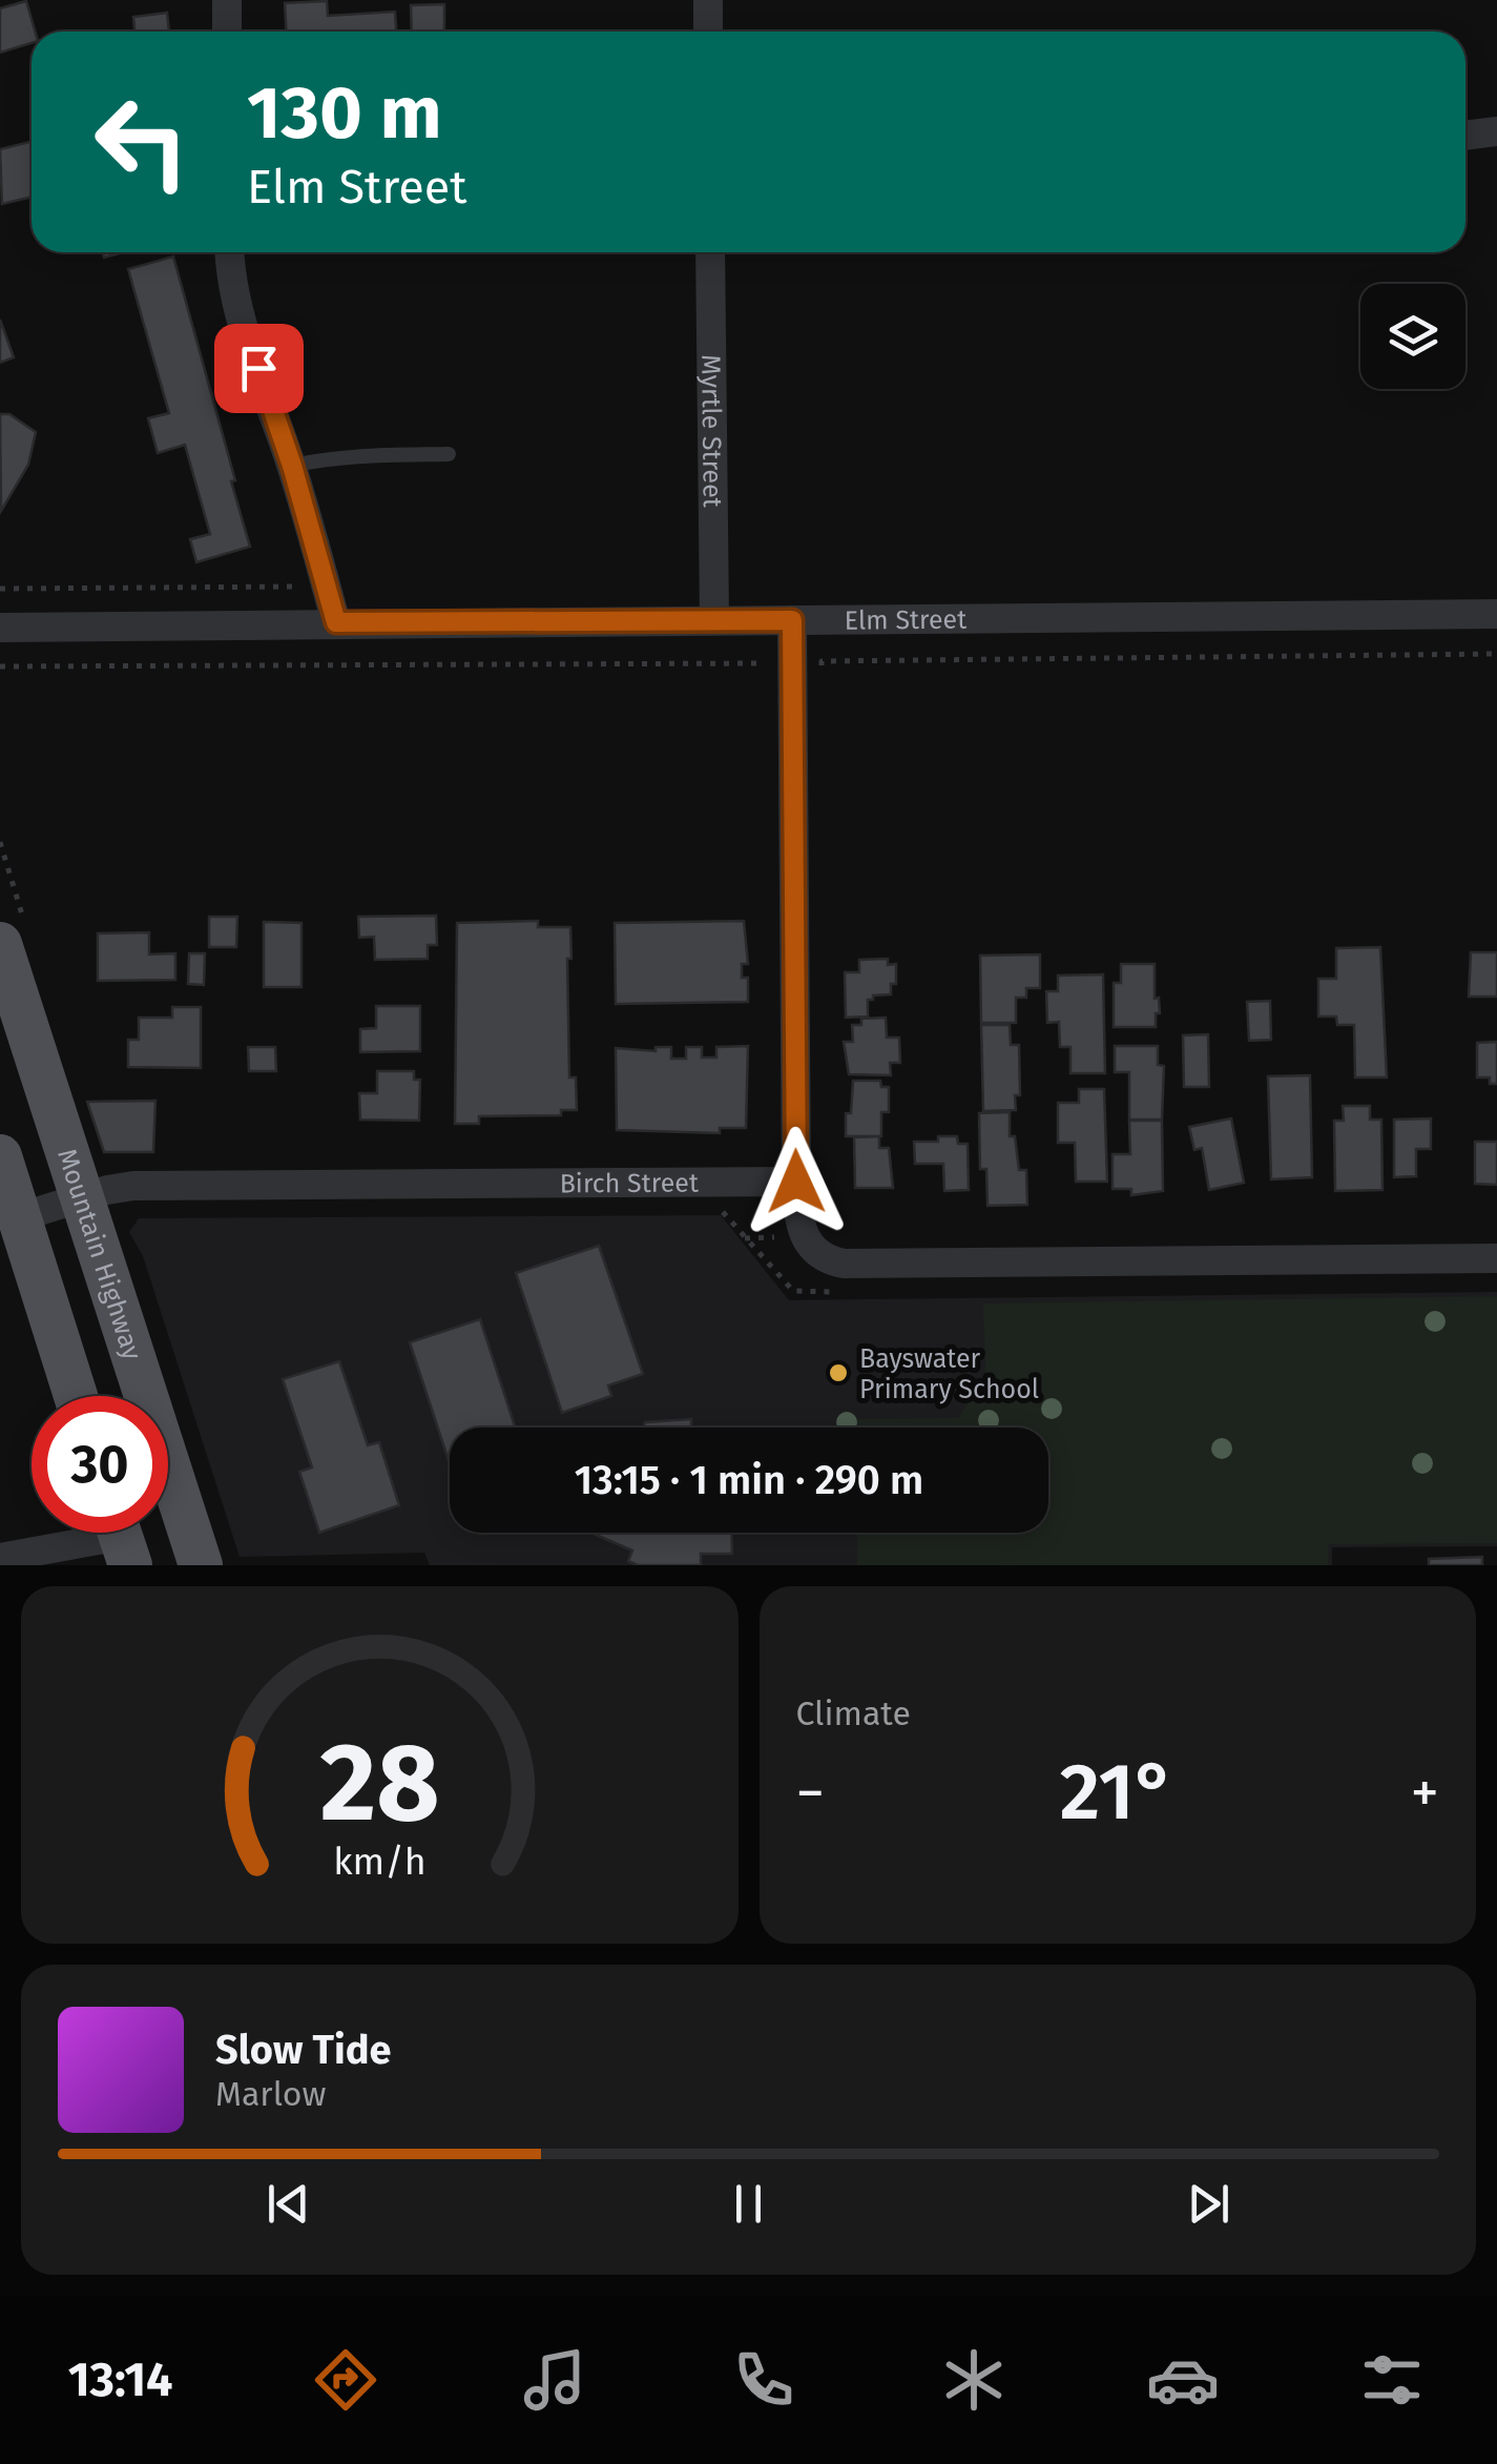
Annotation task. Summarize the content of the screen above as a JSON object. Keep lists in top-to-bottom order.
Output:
{
  "streets": {
    "main road": ["Mountain Highway"],
    "street": ["Myrtle Street", "Elm Street", "Birch Street"]
  },
  "crossings": [
    ["Myrtle Street", "Elm Street"],
    ["Birch Street", "Mountain Highway"]
  ],
  "places": ["Bayswater Primary School"],
  "page": {
    "turn": ["130 m", "Elm Street"],
    "limit": "30",
    "trip": "13:15 · 1 min · 290 m",
    "tile": "Climate",
    "heat": ["−", "21°", "+"],
    "song": ["Slow Tide", "Marlow"],
    "tabs": "13:14",
    "gauge": ["28", "km/h"]
  }
}
